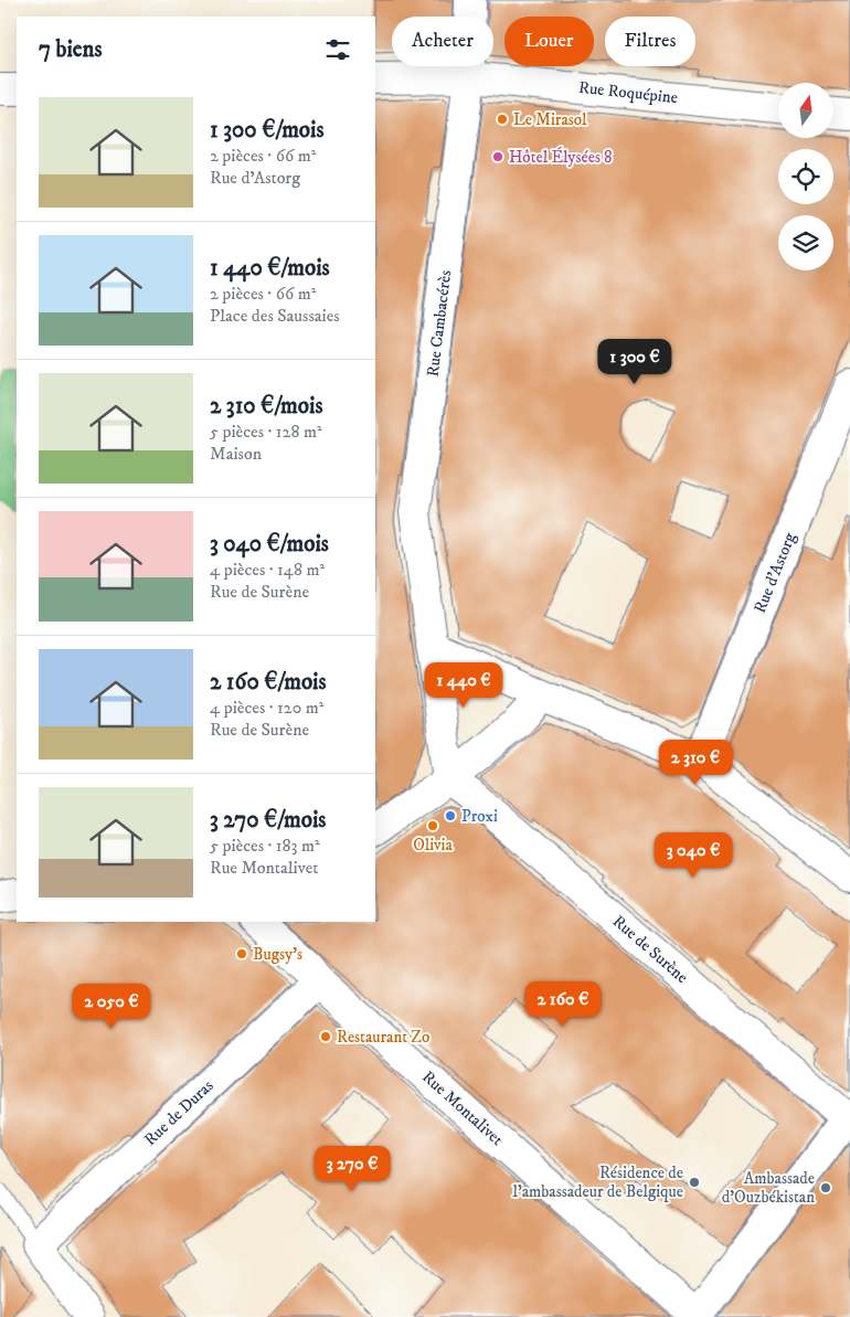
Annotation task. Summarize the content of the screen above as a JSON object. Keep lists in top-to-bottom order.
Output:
{
  "streets": {
    "street": [
      "Rue Roquépine",
      "Rue Cambacérès",
      "Rue d'Astorg",
      "Rue de Surène",
      "Rue Montalivet",
      "Rue de Duras"
    ]
  },
  "crossings": [
    ["Rue Roquépine", "Rue Cambacérès"],
    ["Rue Cambacérès", "Rue de Surène"],
    ["Rue Montalivet", "Rue de Duras"]
  ],
  "places": [
    "Le Mirasol",
    "Hôtel Élysées 8",
    "Proxi",
    "Olivia",
    "Bugsy's",
    "Restaurant Zo",
    "Résidence de l'ambassadeur de Belgique",
    "Ambassade d'Ouzbékistan"
  ],
  "north": "top",
  "page": {
    "chip": ["Acheter", "Louer", "Filtres"],
    "heading": "7 biens",
    "list": [
      {
        "name": "1 300 €/mois",
        "note": "2 pièces · 66 m² · Rue d'Astorg"
      },
      {
        "name": "1 440 €/mois",
        "note": "2 pièces · 66 m² · Place des Saussaies"
      },
      {
        "name": "2 310 €/mois",
        "note": "5 pièces · 128 m² · Maison"
      },
      {
        "name": "3 040 €/mois",
        "note": "4 pièces · 148 m² · Rue de Surène"
      },
      {
        "name": "2 160 €/mois",
        "note": "4 pièces · 120 m² · Rue de Surène"
      },
      {
        "name": "3 270 €/mois",
        "note": "5 pièces · 183 m² · Rue Montalivet"
      }
    ],
    "price": [
      "1 300 €",
      "1 440 €",
      "2 310 €",
      "3 040 €",
      "2 160 €",
      "2 050 €",
      "3 270 €"
    ]
  }
}
